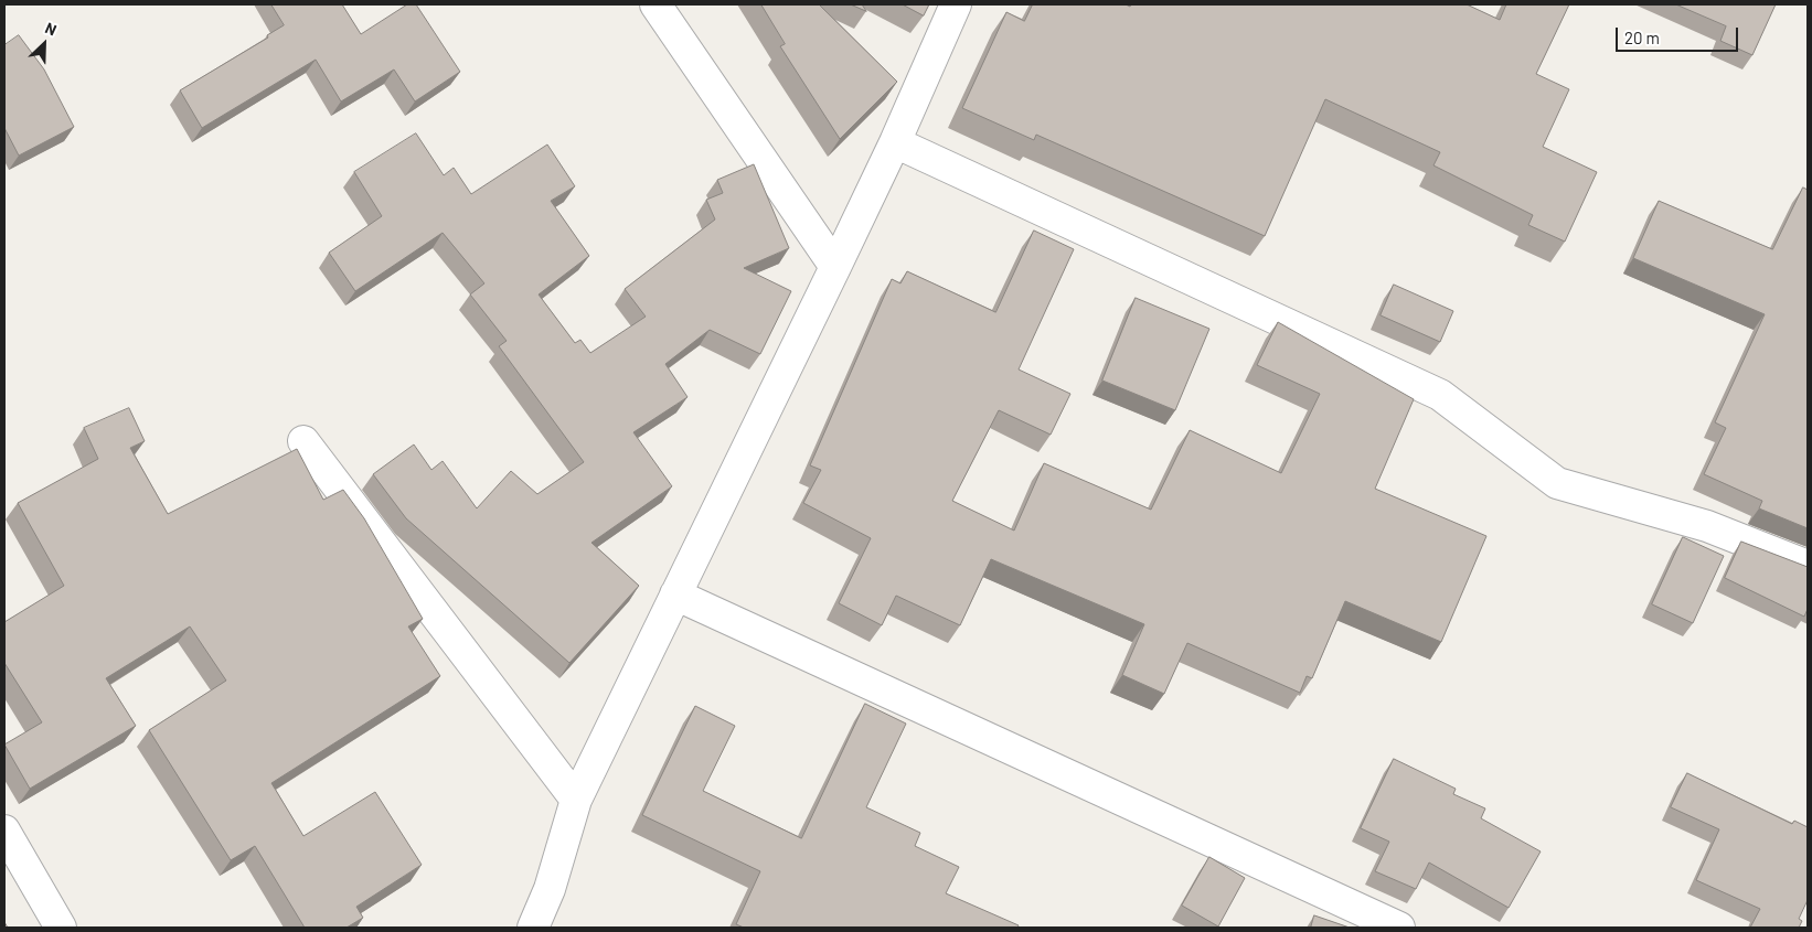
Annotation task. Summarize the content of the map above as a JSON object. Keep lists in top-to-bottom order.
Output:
{
  "scale_bar": "20 m",
  "north": "top right"
}
